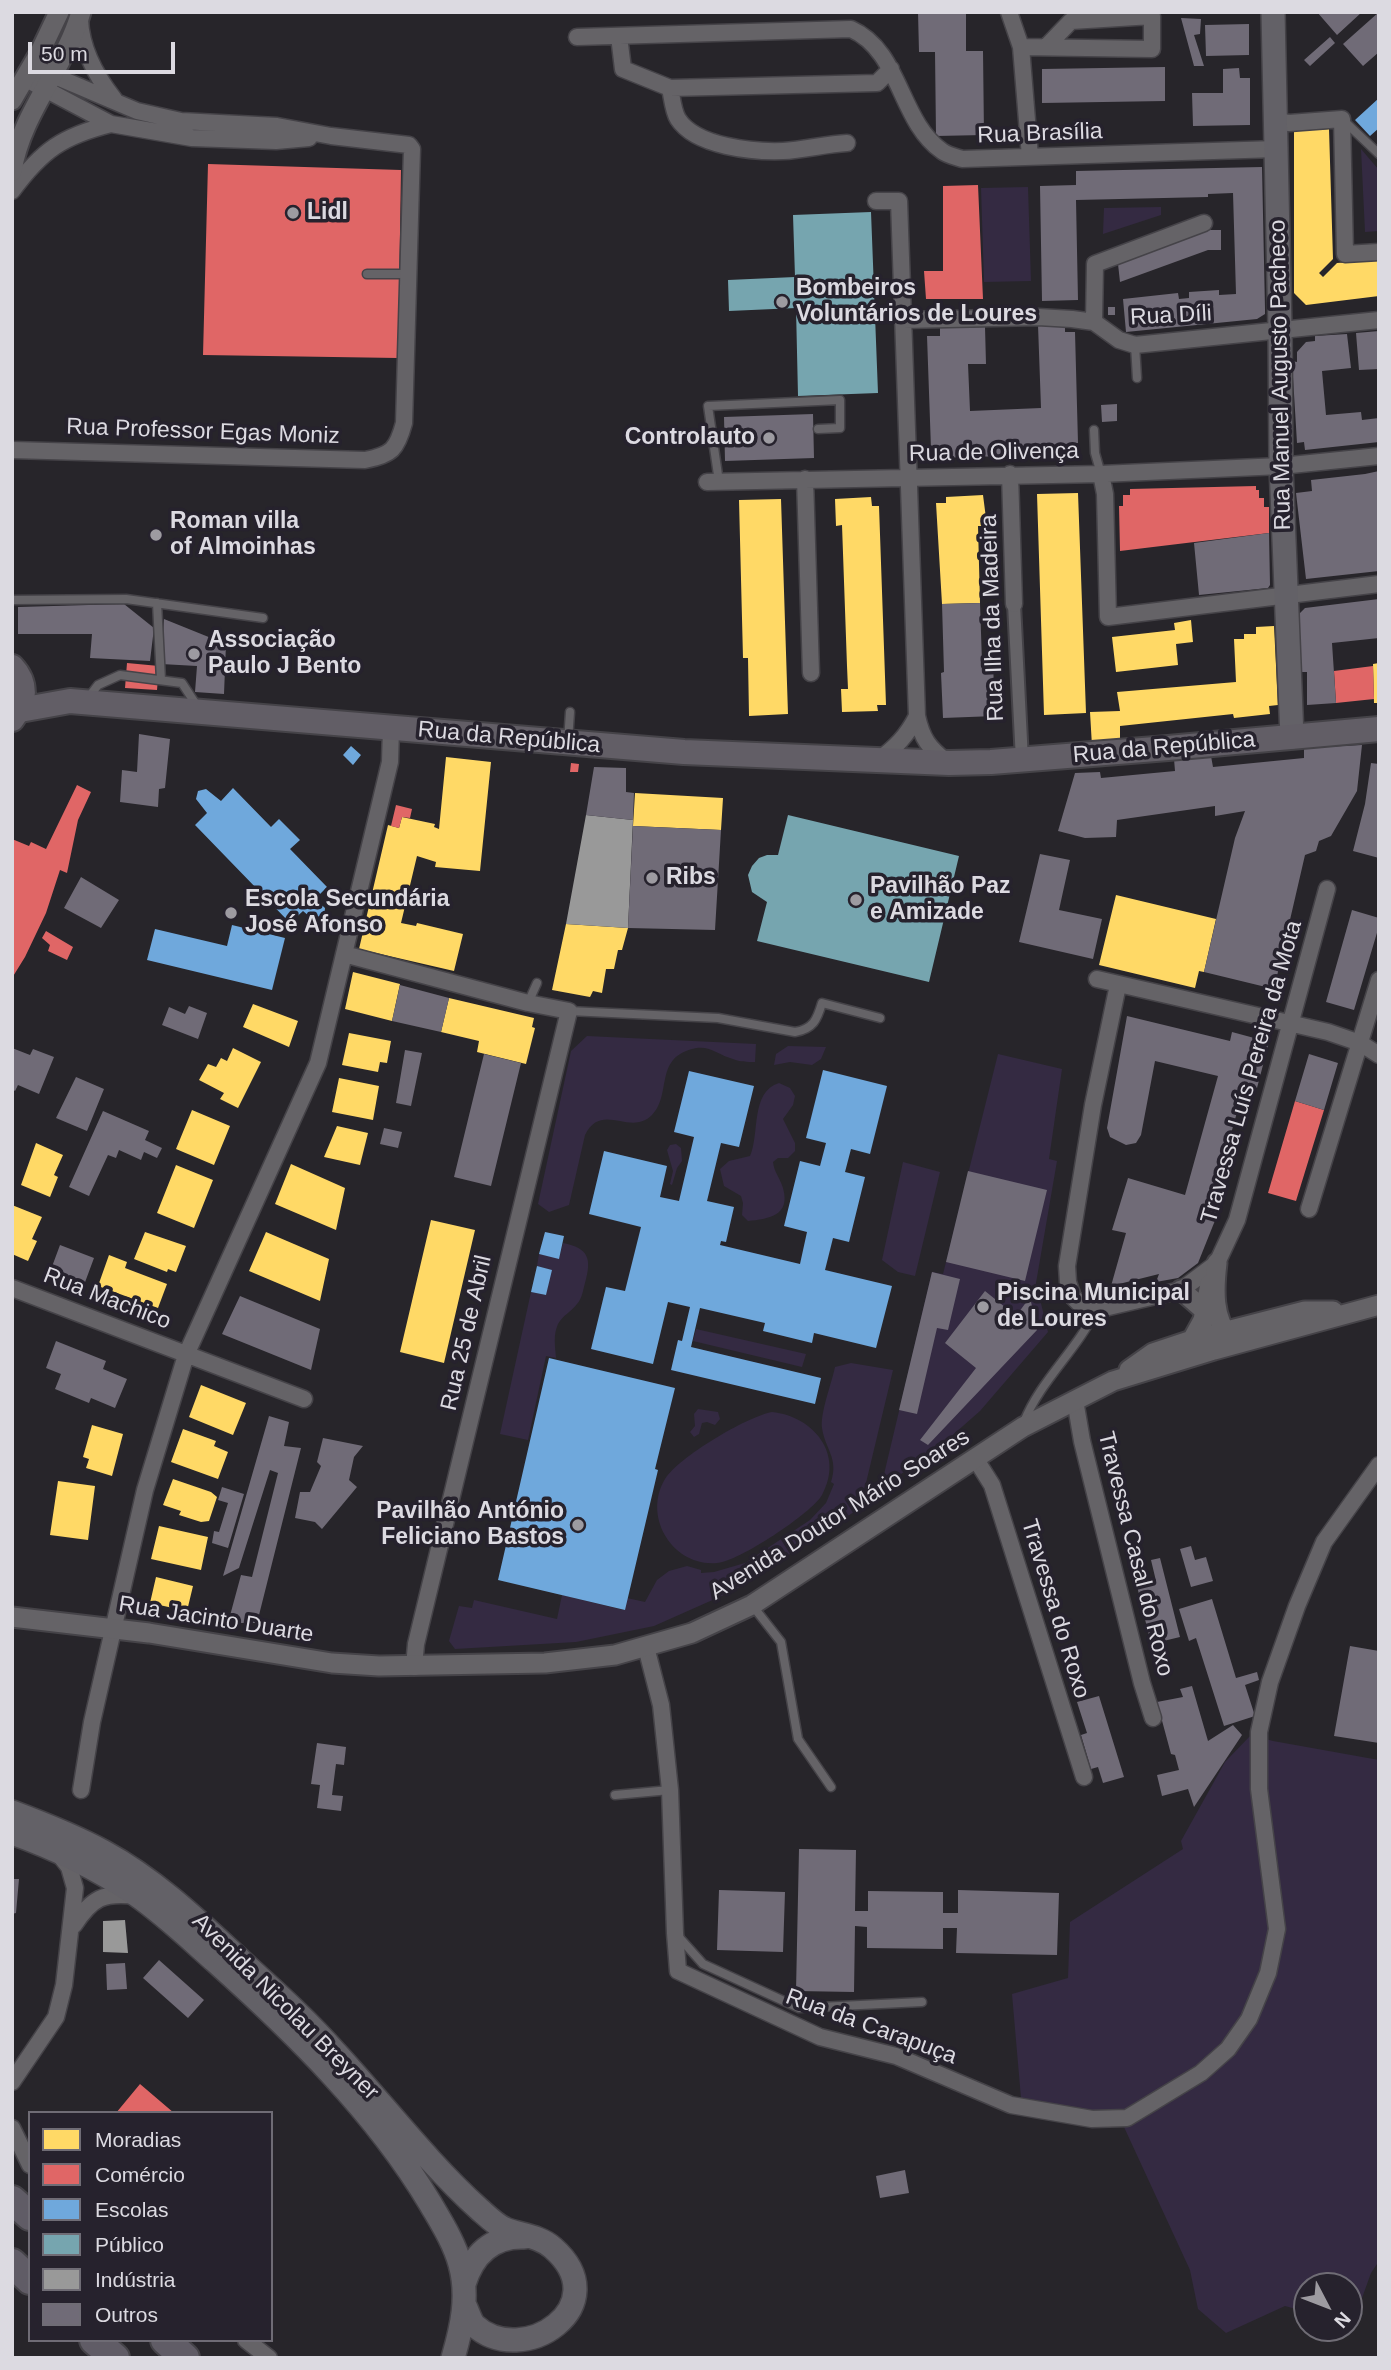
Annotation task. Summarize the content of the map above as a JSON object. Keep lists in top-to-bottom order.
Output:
{
  "streets": {
    "main road": ["Rua Manuel Augusto Pacheco", "Rua da República", "Avenida Nicolau Breyner"],
    "street": [
      "Rua Brasília",
      "Rua Díli",
      "Rua Professor Egas Moniz",
      "Rua de Olivença",
      "Rua Ilha da Madeira",
      "Travessa Luís Pereira da Mota",
      "Rua Machico",
      "Rua 25 de Abril",
      "Avenida Doutor Mário Soares",
      "Travessa Casal do Roxo",
      "Travessa do Roxo",
      "Rua Jacinto Duarte",
      "Rua da Carapuça"
    ]
  },
  "crossings": [
    ["Rua Brasília", "Rua Manuel Augusto Pacheco"],
    ["Rua Díli", "Rua Manuel Augusto Pacheco"],
    ["Rua Manuel Augusto Pacheco", "Rua de Olivença"],
    ["Rua Manuel Augusto Pacheco", "Rua da República"],
    ["Rua de Olivença", "Rua Ilha da Madeira"],
    ["Rua Ilha da Madeira", "Rua da República"],
    ["Rua 25 de Abril", "Avenida Doutor Mário Soares"],
    ["Rua 25 de Abril", "Rua Jacinto Duarte"],
    ["Avenida Doutor Mário Soares", "Travessa Casal do Roxo"],
    ["Avenida Doutor Mário Soares", "Travessa do Roxo"],
    ["Avenida Doutor Mário Soares", "Rua Jacinto Duarte"],
    ["Avenida Doutor Mário Soares", "Rua da Carapuça"]
  ],
  "places": [
    "Lidl",
    "Bombeiros Voluntários de Loures",
    "Controlauto",
    "Roman villa of Almoinhas",
    "Associação Paulo J Bento",
    "Ribs",
    "Pavilhão Paz e Amizade",
    "Escola Secundária José Afonso",
    "Piscina Municipal de Loures",
    "Pavilhão António Feliciano Bastos"
  ],
  "legend": [
    "Moradias",
    "Comércio",
    "Escolas",
    "Público",
    "Indústria",
    "Outros"
  ],
  "scale_bar": "50 m",
  "north": "bottom right"
}
